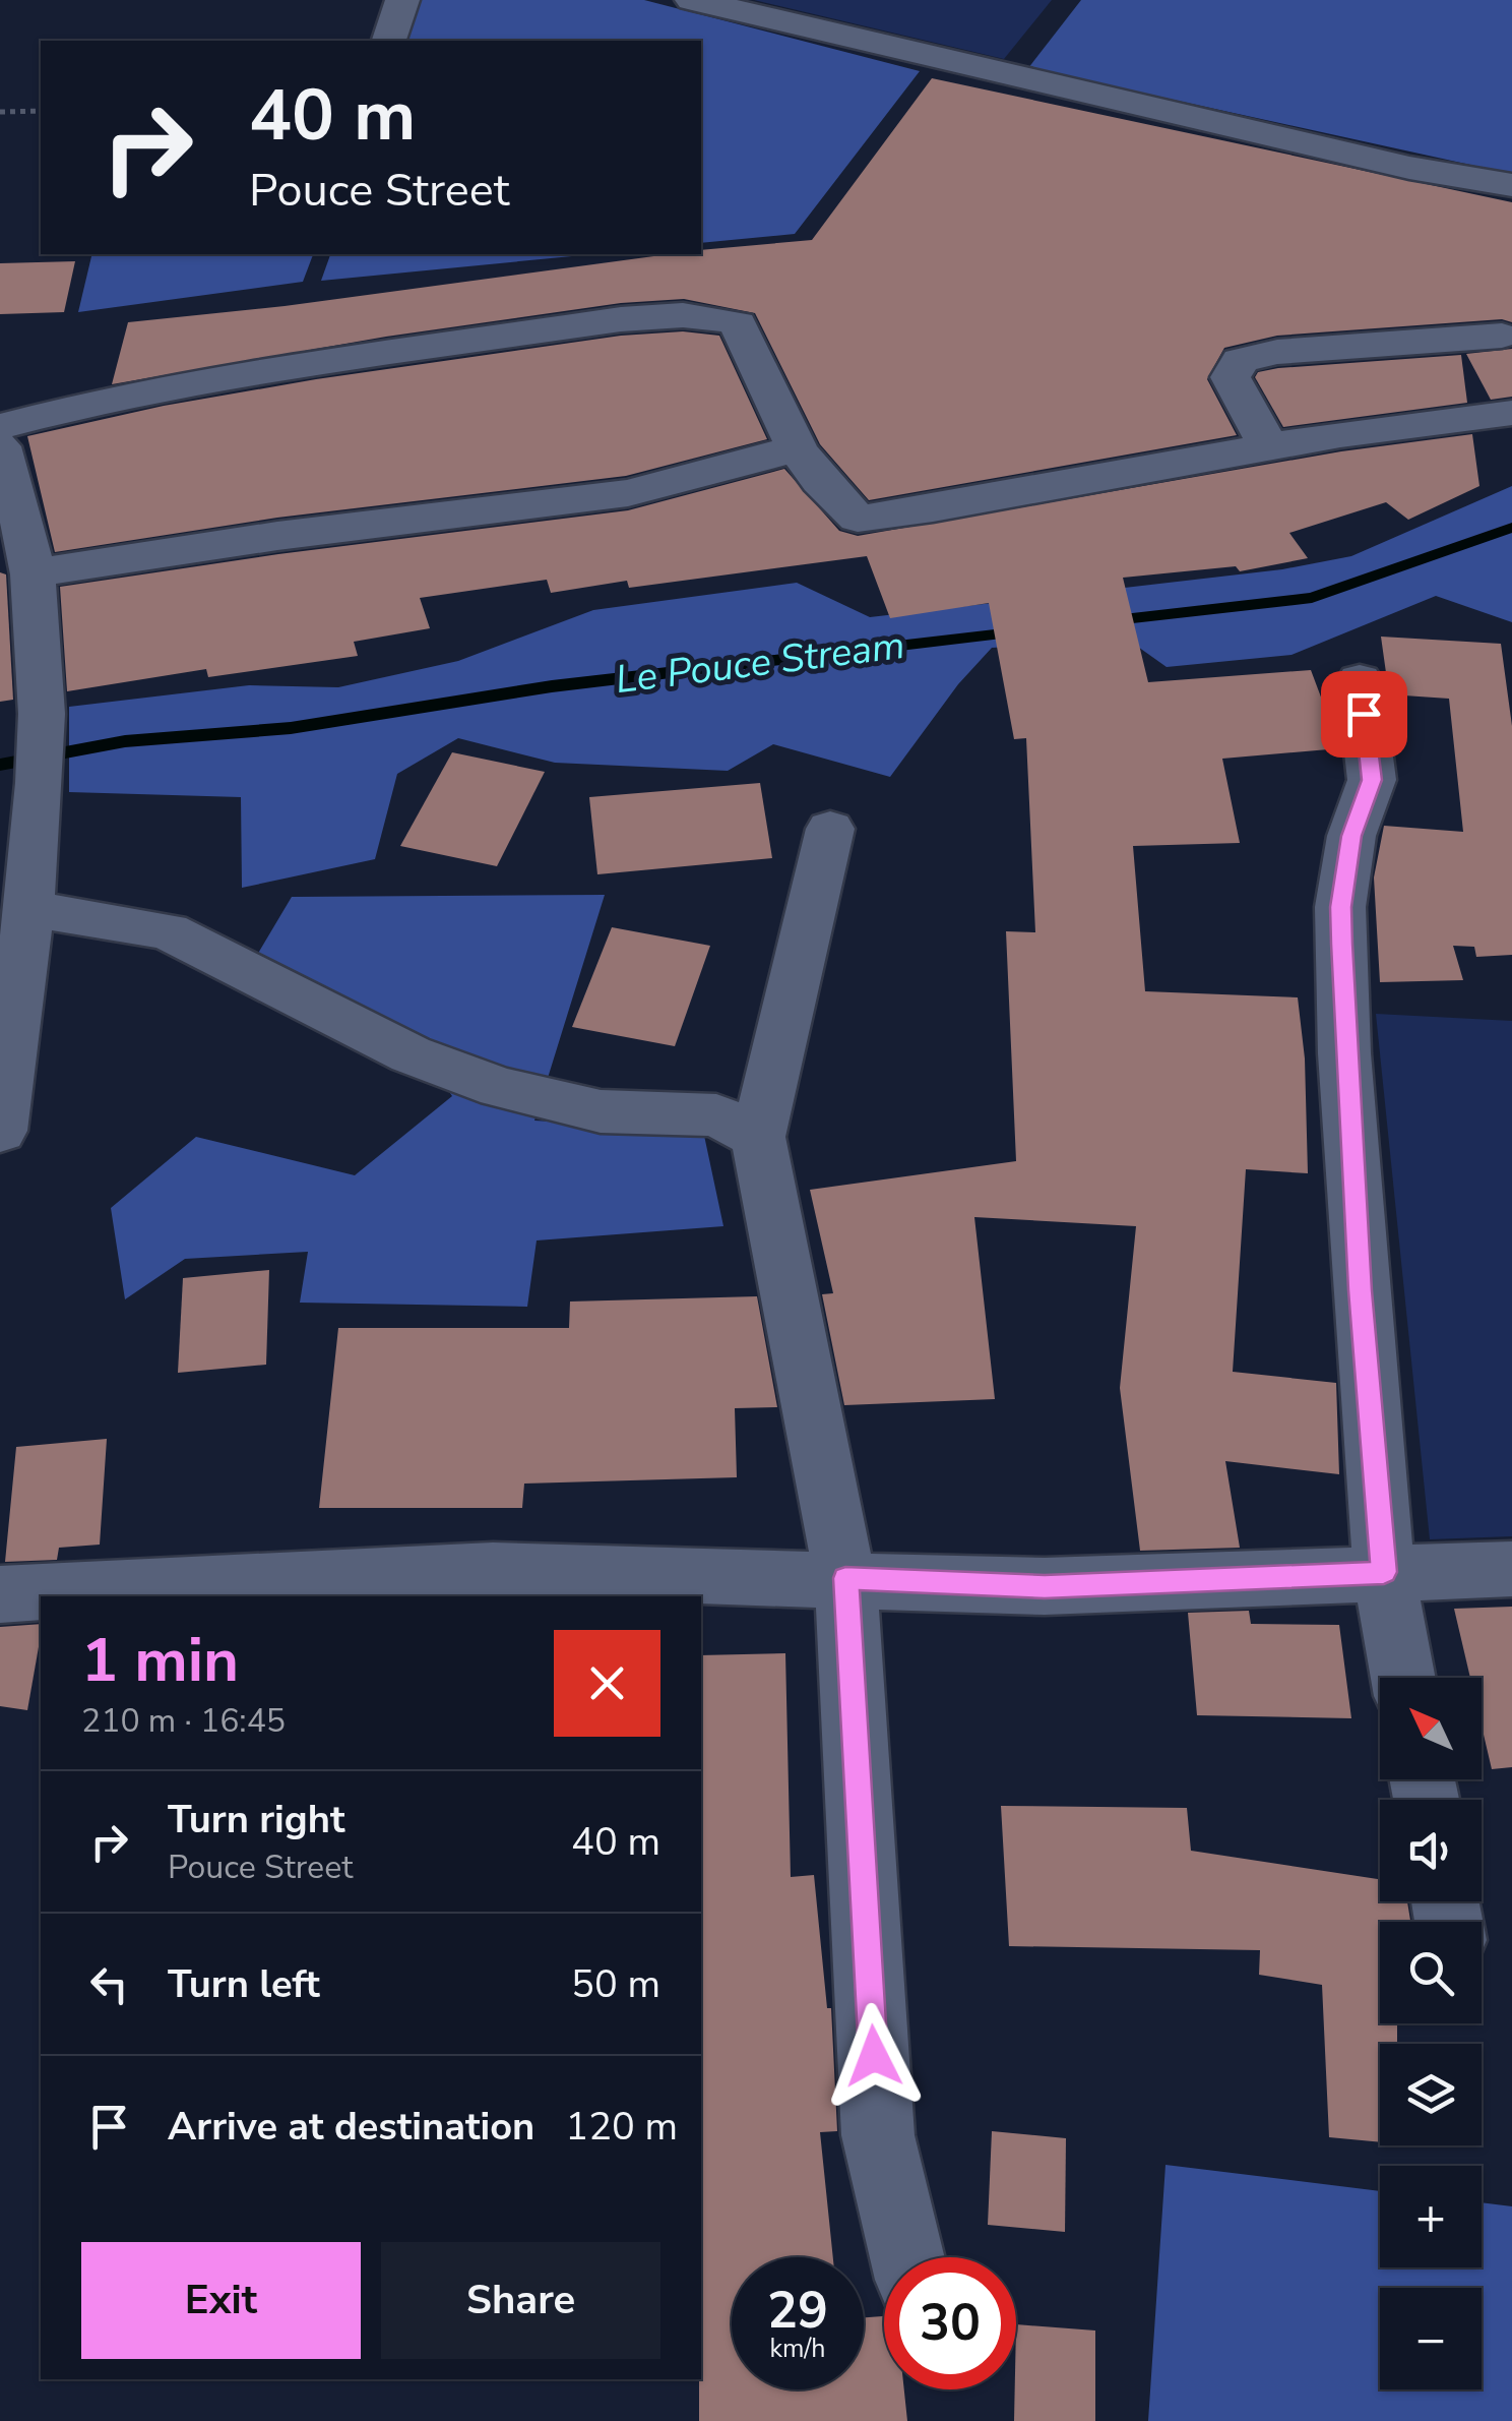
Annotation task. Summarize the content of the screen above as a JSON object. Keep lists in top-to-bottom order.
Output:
{
  "water": ["Le Pouce Stream"],
  "north": "top left",
  "page": {
    "turn": ["40 m", "Pouce Street"],
    "heading": ["1 min", "210 m · 16:45"],
    "map_buttons": ["+", "−"],
    "list": [
      {
        "name": "Turn right",
        "note": "Pouce Street",
        "value": "40 m"
      },
      {
        "name": "Turn left",
        "value": "50 m"
      },
      {
        "name": "Arrive at destination",
        "value": "120 m"
      }
    ],
    "buttons": ["Exit", "Share"],
    "speed": "29 km/h",
    "limit": "30"
  }
}
